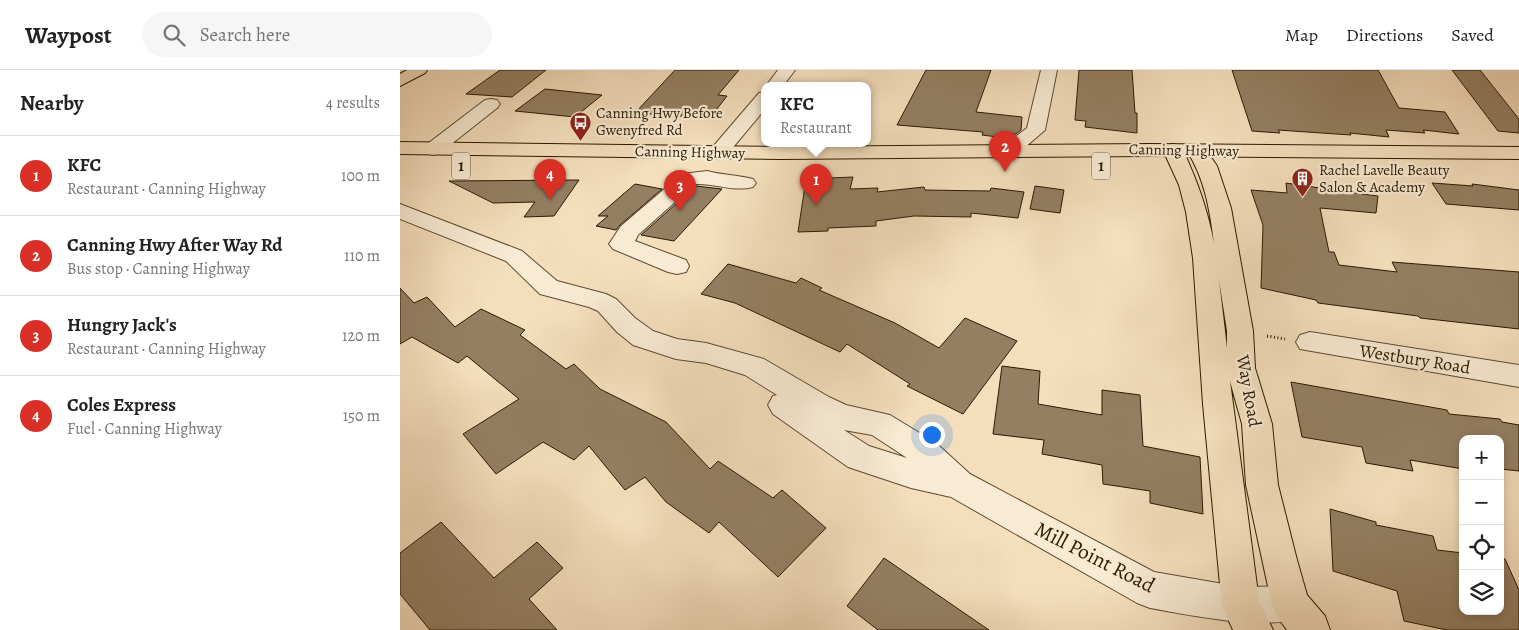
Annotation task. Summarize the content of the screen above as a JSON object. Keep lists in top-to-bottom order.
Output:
{
  "streets": {
    "main road": ["Canning Highway", "1", "Way Road"],
    "street": ["Westbury Road", "Mill Point Road"]
  },
  "crossings": [
    ["Canning Highway", "Way Road"],
    ["Way Road", "Mill Point Road"]
  ],
  "places": {
    "bus stop": ["Canning Hwy Before Gwenyfred Rd"],
    "building": ["Rachel Lavelle Beauty Salon & Academy"]
  },
  "page": {
    "header": "Waypost",
    "search": "Search here",
    "nav": ["Map", "Directions", "Saved"],
    "heading": ["Nearby", "4 results"],
    "popup": ["KFC", "Restaurant"],
    "pins": [
      "2",
      "4",
      "1",
      "3"
    ],
    "list": [
      {
        "mark": "1",
        "name": "KFC",
        "note": "Restaurant · Canning Highway",
        "value": "100 m"
      },
      {
        "mark": "2",
        "name": "Canning Hwy After Way Rd",
        "note": "Bus stop · Canning Highway",
        "value": "110 m"
      },
      {
        "mark": "3",
        "name": "Hungry Jack's",
        "note": "Restaurant · Canning Highway",
        "value": "120 m"
      },
      {
        "mark": "4",
        "name": "Coles Express",
        "note": "Fuel · Canning Highway",
        "value": "150 m"
      }
    ],
    "map_buttons": ["+", "−"]
  }
}
